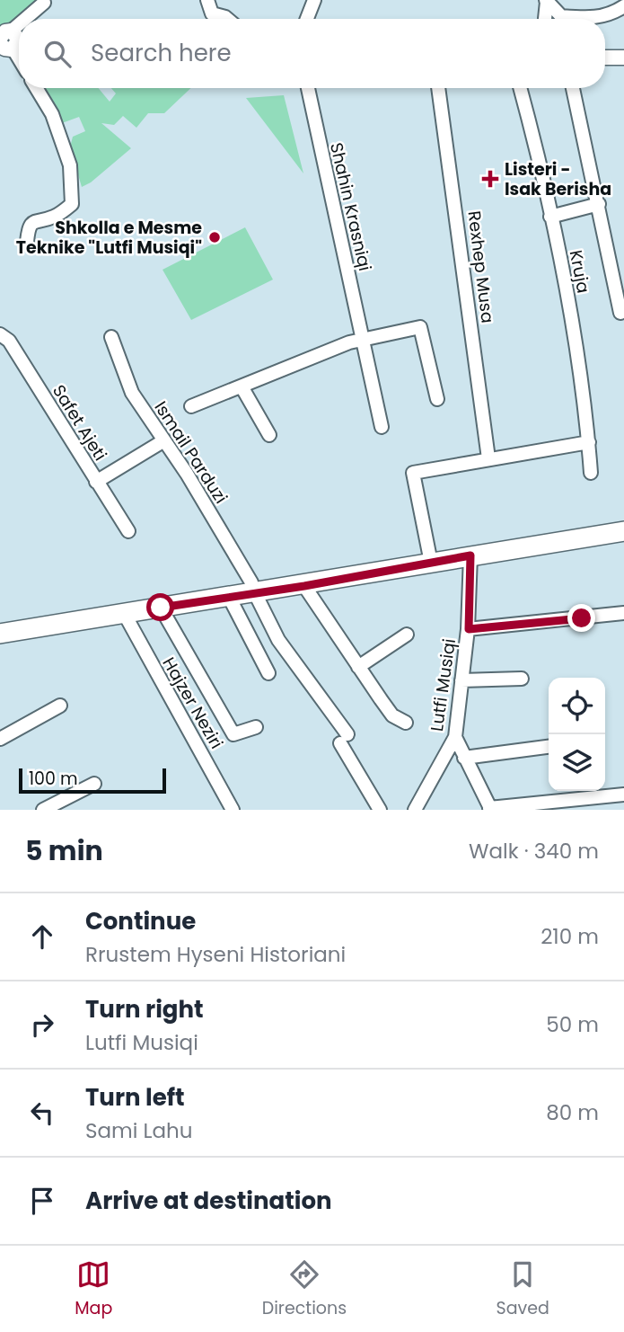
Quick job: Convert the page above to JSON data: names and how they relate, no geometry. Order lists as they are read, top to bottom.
{
  "streets": {
    "street": [
      "Shahin Krasniqi",
      "Rexhep Musa",
      "Kruja",
      "Safet Ajeti",
      "Ismail Parduzi",
      "Lutfi Musiqi",
      "Hajzer Neziri"
    ]
  },
  "places": {
    "health": ["Listeri - Isak Berisha"],
    "other": ["Shkolla e Mesme Teknike \"Lutfi Musiqi\""]
  },
  "scale_bar": "100 m",
  "page": {
    "search": "Search here",
    "scale": "100 m",
    "heading": ["5 min", "Walk · 340 m"],
    "list": [
      ["Continue", "Rrustem Hyseni Historiani", "210 m"],
      ["Turn right", "Lutfi Musiqi", "50 m"],
      ["Turn left", "Sami Lahu", "80 m"],
      "Arrive at destination"
    ],
    "nav": ["Map", "Directions", "Saved"]
  }
}
